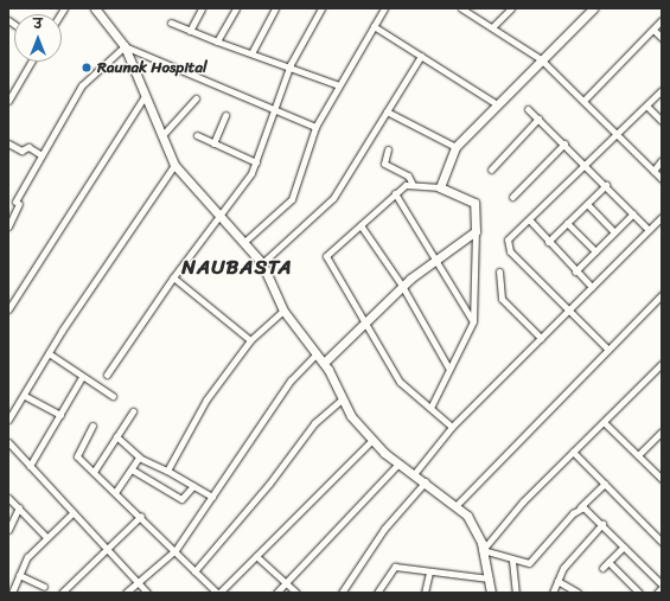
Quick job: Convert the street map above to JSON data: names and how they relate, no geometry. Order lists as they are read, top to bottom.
{
  "districts": ["NAUBASTA"],
  "places": ["Raunak Hospital"],
  "north": "top"
}
